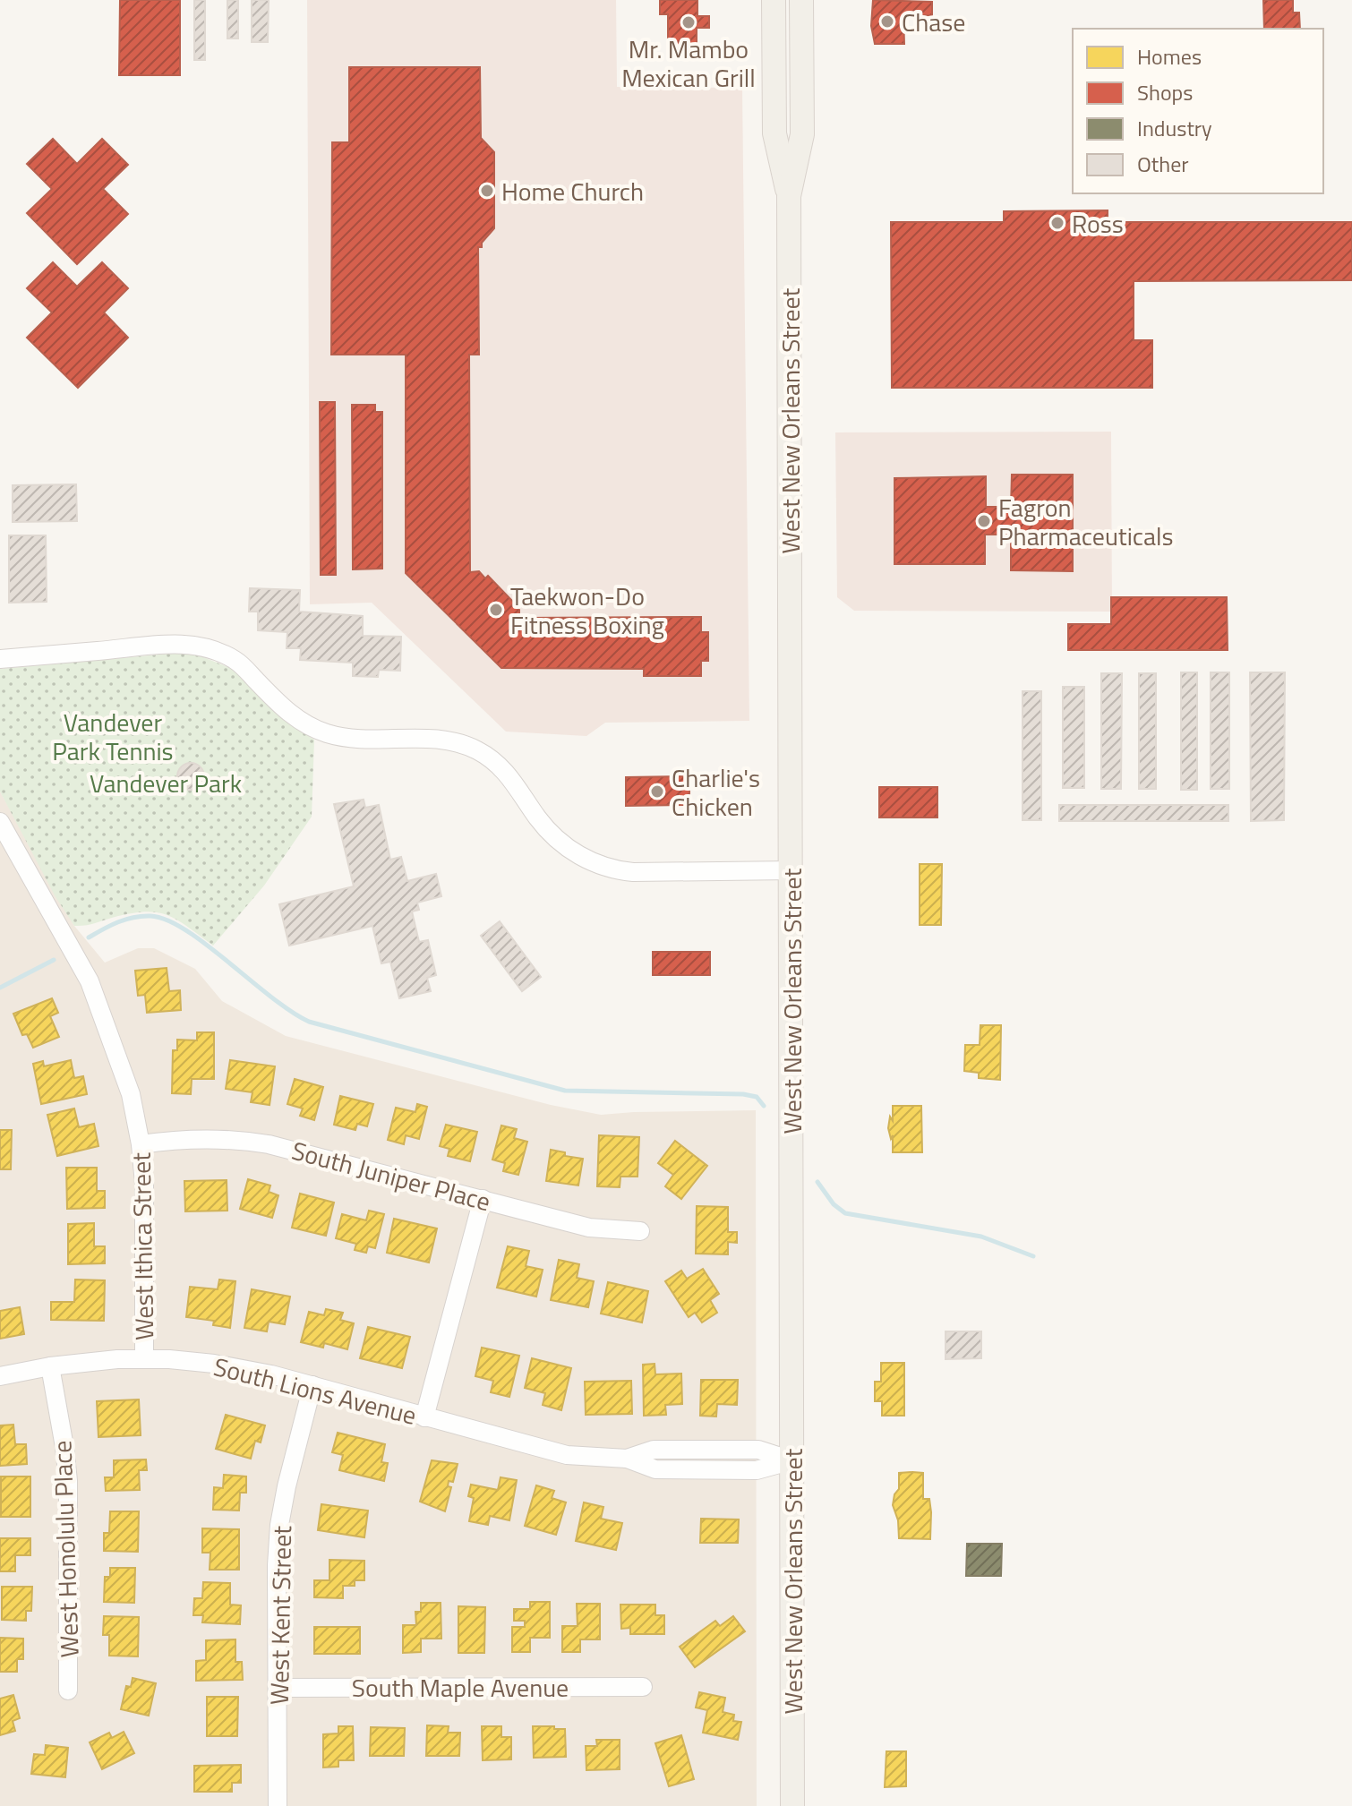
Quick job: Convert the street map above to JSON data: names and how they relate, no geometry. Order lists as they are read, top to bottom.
{
  "streets": {
    "main road": ["West New Orleans Street"],
    "street": [
      "South Juniper Place",
      "West Ithica Street",
      "South Lions Avenue",
      "West Honolulu Place",
      "West Kent Street",
      "South Maple Avenue"
    ]
  },
  "crossings": [
    ["West New Orleans Street", "South Lions Avenue"],
    ["South Juniper Place", "West Ithica Street"],
    ["West Ithica Street", "South Lions Avenue"],
    ["South Lions Avenue", "West Honolulu Place"],
    ["South Lions Avenue", "West Kent Street"],
    ["West Kent Street", "South Maple Avenue"]
  ],
  "parks": ["Vandever Park Tennis", "Vandever Park"],
  "places": [
    "Chase",
    "Mr. Mambo Mexican Grill",
    "Home Church",
    "Ross",
    "Fagron Pharmaceuticals",
    "Taekwon-Do Fitness Boxing",
    "Charlie's Chicken"
  ],
  "legend": [
    "Homes",
    "Shops",
    "Industry",
    "Other"
  ]
}
